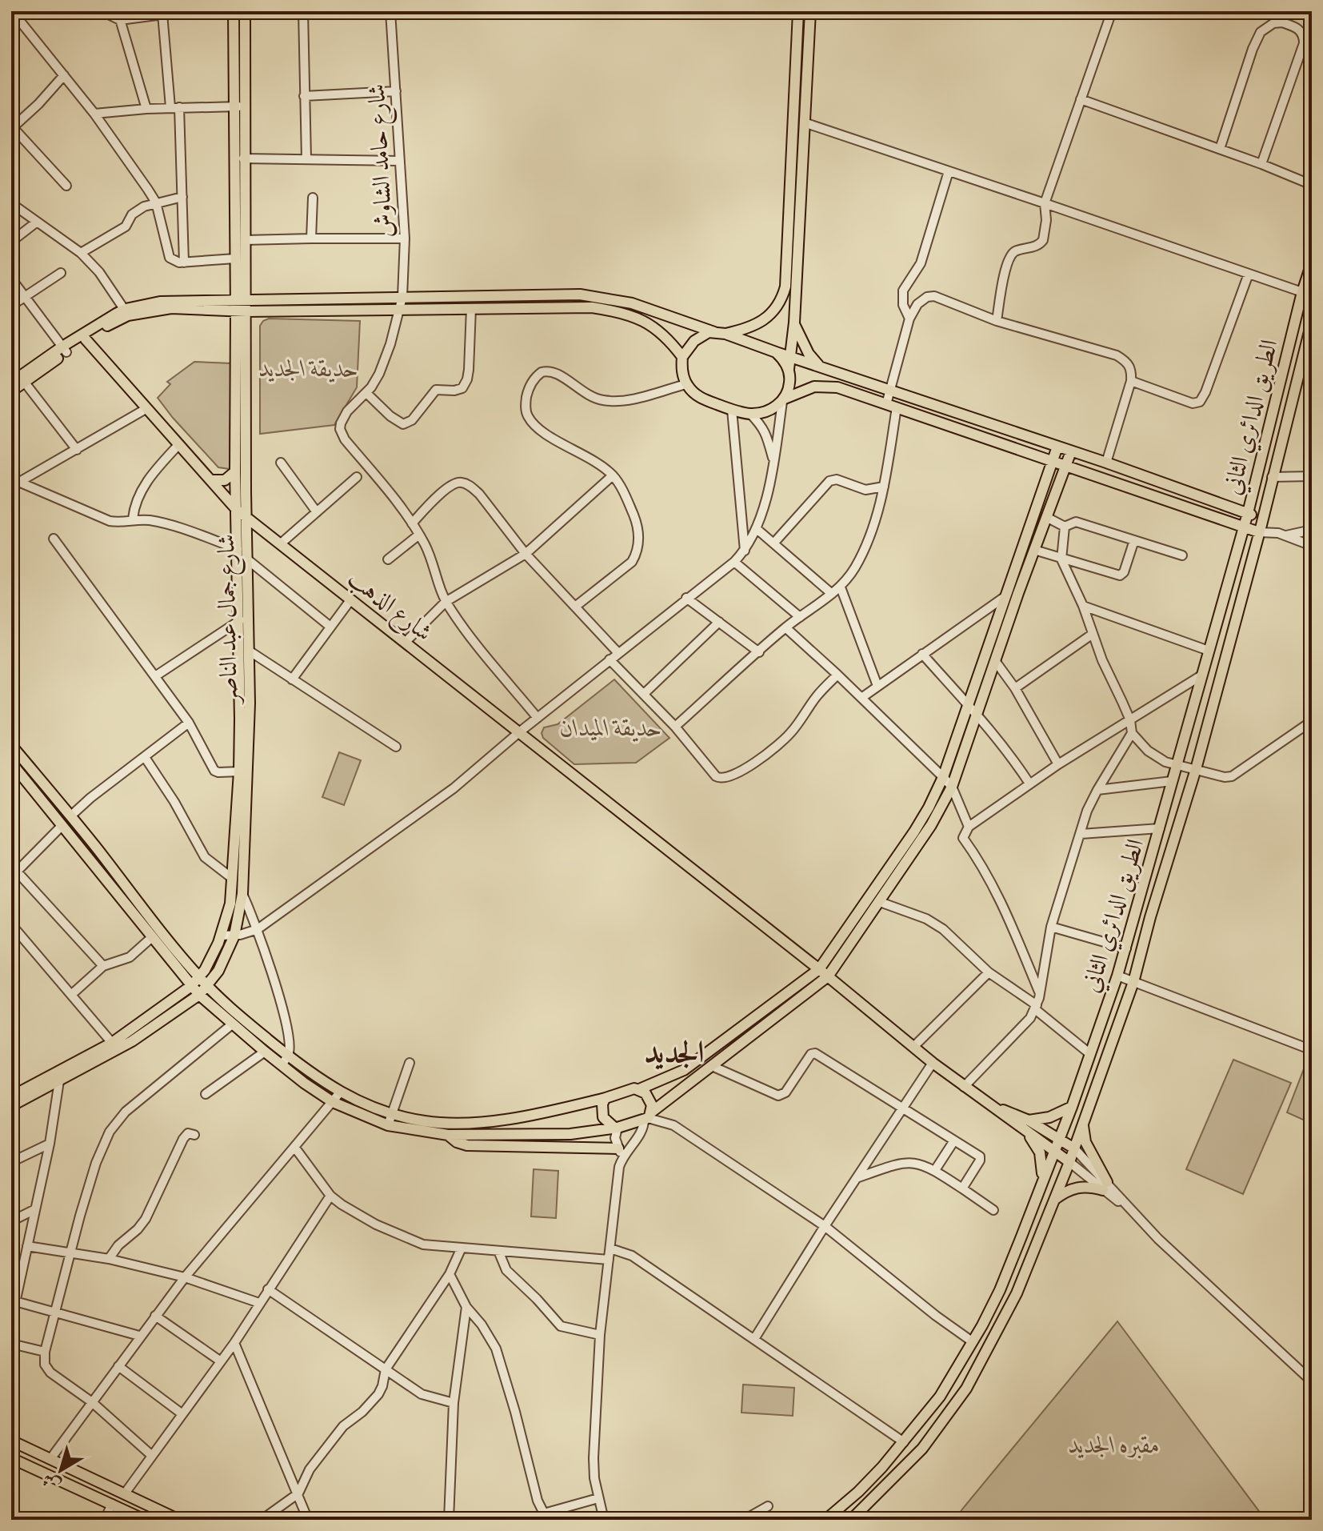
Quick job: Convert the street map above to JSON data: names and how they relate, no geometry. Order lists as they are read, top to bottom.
{
  "streets": {
    "main road": ["الطريق الدائري الثاني", "شارع الذهب", "شارع جمال عبد الناصر"],
    "street": ["شارع حامد الشاوش"]
  },
  "crossings": [
    ["شارع الذهب", "شارع جمال عبد الناصر"]
  ],
  "districts": ["الجديد"],
  "parks": ["حديقة الجديد", "حديقة الميدان", "مقبره الجديد"],
  "north": "bottom left"
}
